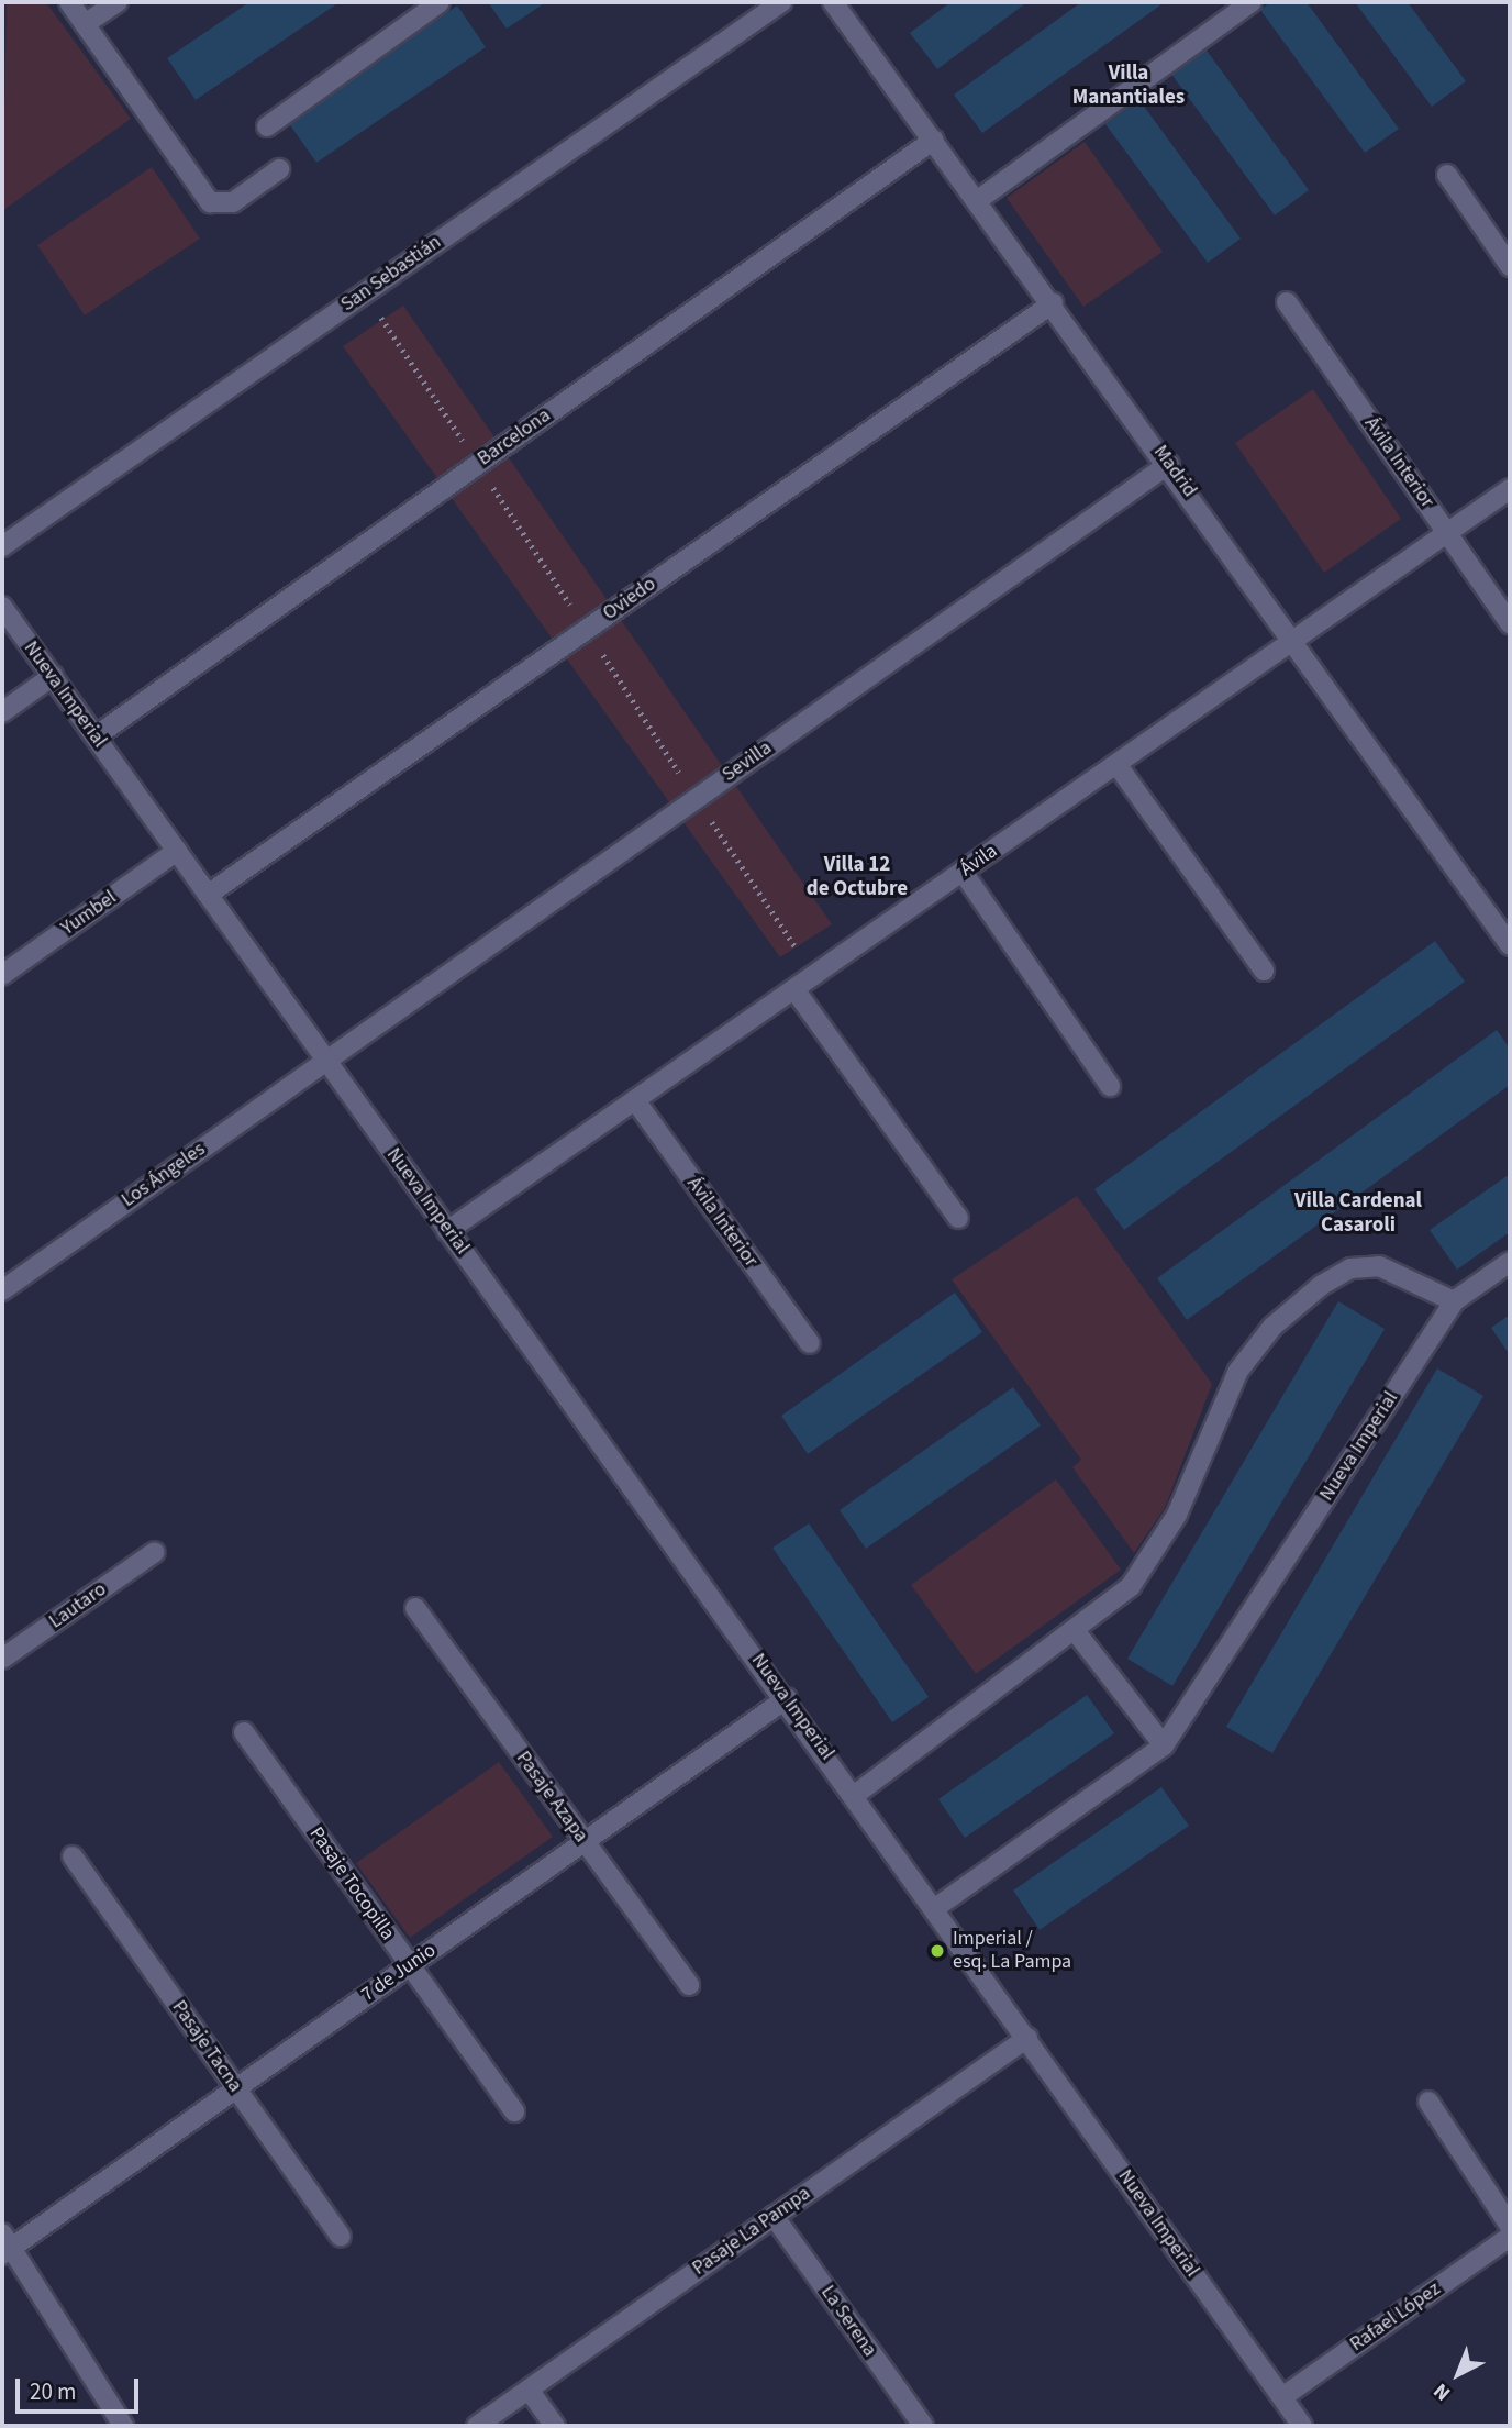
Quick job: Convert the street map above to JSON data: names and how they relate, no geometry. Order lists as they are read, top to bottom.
{
  "streets": {
    "street": [
      "San Sebastián",
      "Barcelona",
      "Ávila Interior",
      "Madrid",
      "Oviedo",
      "Nueva Imperial",
      "Sevilla",
      "Ávila",
      "Yumbel",
      "Los Ángeles",
      "Lautaro",
      "Pasaje Azapa",
      "Pasaje Tocopilla",
      "7 de Junio",
      "Pasaje Tacna",
      "Pasaje La Pampa",
      "Rafael López",
      "La Serena"
    ]
  },
  "crossings": [
    ["Barcelona", "Madrid"],
    ["Barcelona", "Nueva Imperial"],
    ["Ávila Interior", "Ávila"],
    ["Madrid", "Oviedo"],
    ["Madrid", "Sevilla"],
    ["Madrid", "Ávila"],
    ["Oviedo", "Nueva Imperial"],
    ["Nueva Imperial", "Sevilla"],
    ["Nueva Imperial", "Ávila"],
    ["Nueva Imperial", "Yumbel"],
    ["Nueva Imperial", "Los Ángeles"],
    ["Nueva Imperial", "7 de Junio"],
    ["Nueva Imperial", "Pasaje La Pampa"],
    ["Nueva Imperial", "Rafael López"],
    ["Sevilla", "Los Ángeles"],
    ["Pasaje Azapa", "7 de Junio"],
    ["Pasaje Tocopilla", "7 de Junio"],
    ["7 de Junio", "Pasaje Tacna"],
    ["Pasaje La Pampa", "La Serena"]
  ],
  "districts": ["Villa Manantiales", "Villa 12 de Octubre", "Villa Cardenal Casaroli"],
  "places": ["Imperial / esq. La Pampa"],
  "scale_bar": "20 m",
  "north": "bottom left"
}
